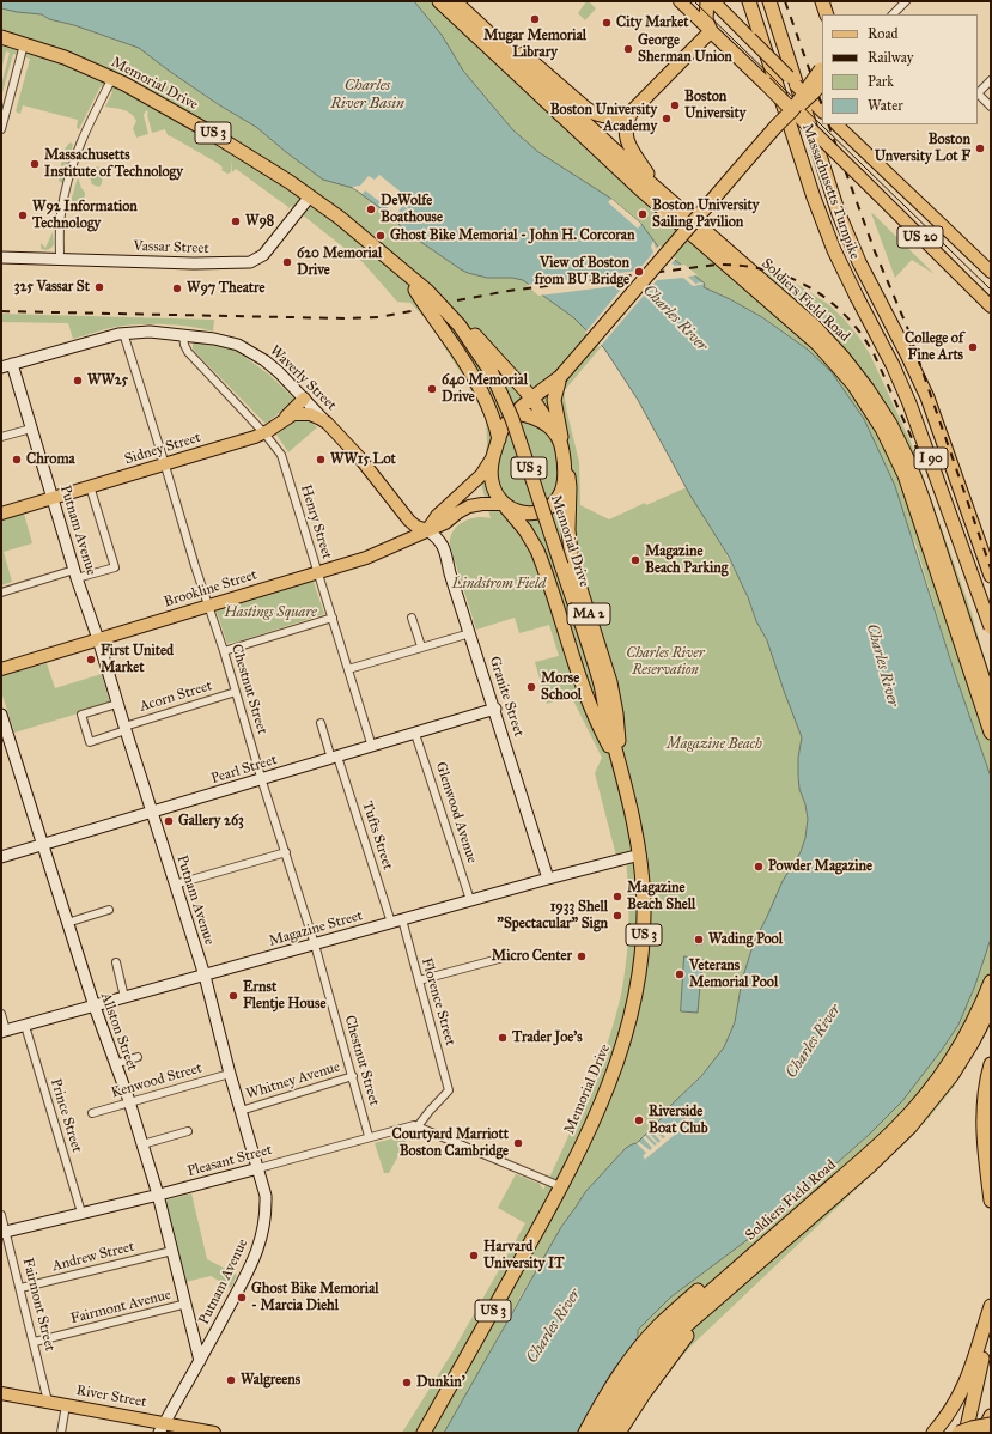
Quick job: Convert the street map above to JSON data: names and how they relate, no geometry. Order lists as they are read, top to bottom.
{
  "streets": {
    "highway": [
      "Memorial Drive",
      "US 3",
      "Massachusetts Turnpike",
      "US 20",
      "Soldiers Field Road",
      "I 90",
      "MA 2"
    ],
    "main road": [
      "Waverly Street",
      "Sidney Street",
      "Brookline Street",
      "River Street"
    ],
    "street": [
      "Vassar Street",
      "Henry Street",
      "Putnam Avenue",
      "Chestnut Street",
      "Acorn Street",
      "Granite Street",
      "Pearl Street",
      "Glenwood Avenue",
      "Tufts Street",
      "Magazine Street",
      "Florence Street",
      "Allston Street",
      "Kenwood Street",
      "Whitney Avenue",
      "Prince Street",
      "Pleasant Street",
      "Andrew Street",
      "Fairmont Street",
      "Fairmont Avenue"
    ]
  },
  "crossings": [
    ["Memorial Drive", "Vassar Street"],
    ["Memorial Drive", "MA 2"],
    ["Memorial Drive", "Magazine Street"],
    ["US 20", "MA 2"],
    ["Waverly Street", "Sidney Street"],
    ["Waverly Street", "Henry Street"],
    ["Waverly Street", "Putnam Avenue"],
    ["Waverly Street", "Brookline Street"],
    ["Waverly Street", "Chestnut Street"],
    ["Waverly Street", "Granite Street"],
    ["Sidney Street", "Henry Street"],
    ["Sidney Street", "Putnam Avenue"],
    ["Sidney Street", "Chestnut Street"],
    ["Henry Street", "Brookline Street"],
    ["Henry Street", "Pearl Street"],
    ["Putnam Avenue", "Brookline Street"],
    ["Putnam Avenue", "Acorn Street"],
    ["Putnam Avenue", "Pearl Street"],
    ["Putnam Avenue", "Magazine Street"],
    ["Putnam Avenue", "Allston Street"],
    ["Putnam Avenue", "Kenwood Street"],
    ["Putnam Avenue", "Whitney Avenue"],
    ["Putnam Avenue", "Pleasant Street"],
    ["Putnam Avenue", "River Street"],
    ["Brookline Street", "MA 2"],
    ["Brookline Street", "Chestnut Street"],
    ["Brookline Street", "Granite Street"],
    ["Chestnut Street", "Acorn Street"],
    ["Chestnut Street", "Pearl Street"],
    ["Chestnut Street", "Magazine Street"],
    ["Chestnut Street", "Whitney Avenue"],
    ["Chestnut Street", "Pleasant Street"],
    ["Granite Street", "Pearl Street"],
    ["Granite Street", "Magazine Street"],
    ["Pearl Street", "Glenwood Avenue"],
    ["Pearl Street", "Tufts Street"],
    ["Pearl Street", "Allston Street"],
    ["Glenwood Avenue", "Magazine Street"],
    ["Tufts Street", "Magazine Street"],
    ["Tufts Street", "Florence Street"],
    ["Magazine Street", "Florence Street"],
    ["Magazine Street", "Allston Street"],
    ["Magazine Street", "Prince Street"],
    ["Florence Street", "Pleasant Street"],
    ["Allston Street", "Kenwood Street"],
    ["Allston Street", "Pleasant Street"],
    ["Allston Street", "Andrew Street"],
    ["Allston Street", "Fairmont Avenue"],
    ["Prince Street", "Pleasant Street"],
    ["Pleasant Street", "Fairmont Street"],
    ["Andrew Street", "Fairmont Street"],
    ["Fairmont Street", "Fairmont Avenue"],
    ["Fairmont Street", "River Street"]
  ],
  "water": ["Charles River Basin", "Charles River"],
  "parks": [
    "Lindstrom Field",
    "Hastings Square",
    "Charles River Reservation",
    "Magazine Beach"
  ],
  "places": [
    "Mugar Memorial Library",
    "City Market",
    "George Sherman Union",
    "Boston University",
    "Boston University Academy",
    "Boston Unversity Lot F",
    "Massachusetts Institute of Technology",
    "DeWolfe Boathouse",
    "Boston University Sailing Pavilion",
    "W92 Information Technology",
    "W98",
    "Ghost Bike Memorial - John H. Corcoran",
    "620 Memorial Drive",
    "View of Boston from BU Bridge",
    "325 Vassar St",
    "W97 Theatre",
    "College of Fine Arts",
    "WW25",
    "640 Memorial Drive",
    "Chroma",
    "WW15 Lot",
    "Magazine Beach Parking",
    "First United Market",
    "Morse School",
    "Gallery 263",
    "Powder Magazine",
    "Magazine Beach Shell",
    "1933 Shell \"Spectacular\" Sign",
    "Wading Pool",
    "Micro Center",
    "Veterans Memorial Pool",
    "Ernst Flentje House",
    "Trader Joe's",
    "Riverside Boat Club",
    "Courtyard Marriott Boston Cambridge",
    "Harvard University IT",
    "Ghost Bike Memorial - Marcia Diehl",
    "Walgreens",
    "Dunkin'"
  ],
  "legend": [
    "Road",
    "Railway",
    "Park",
    "Water"
  ]
}
